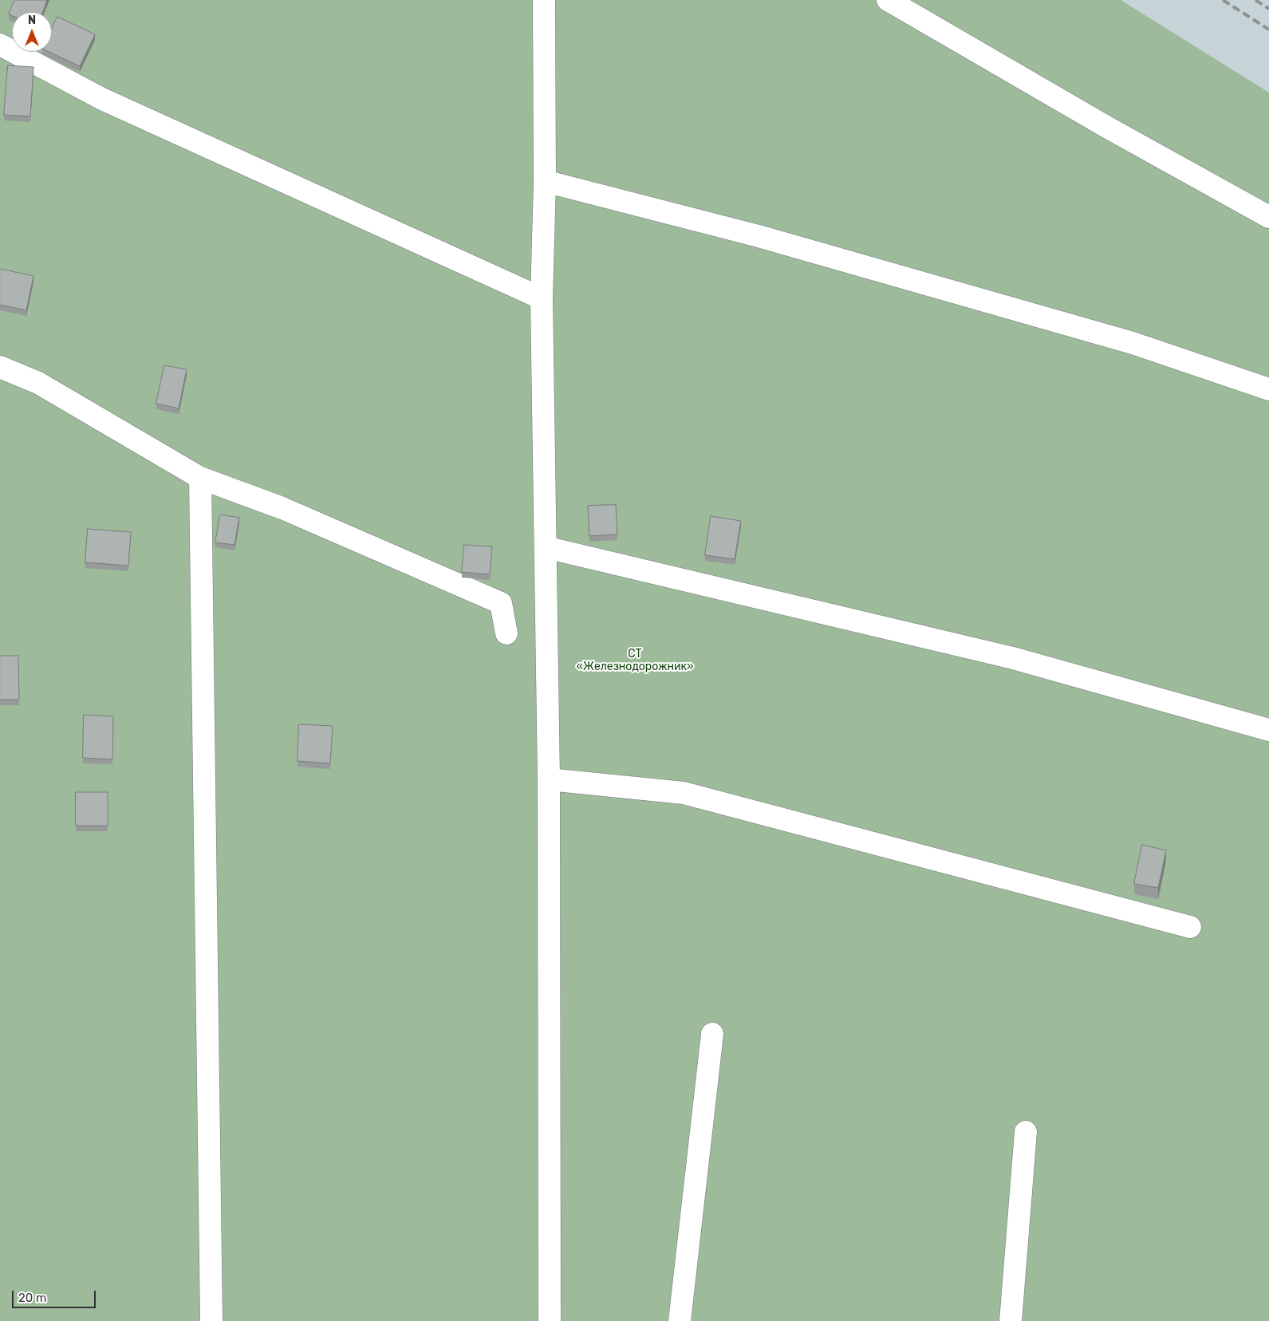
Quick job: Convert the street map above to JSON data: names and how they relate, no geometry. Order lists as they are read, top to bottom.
{
  "parks": ["СТ «Железнодорожник»"],
  "scale_bar": "20 m",
  "north": "top"
}
